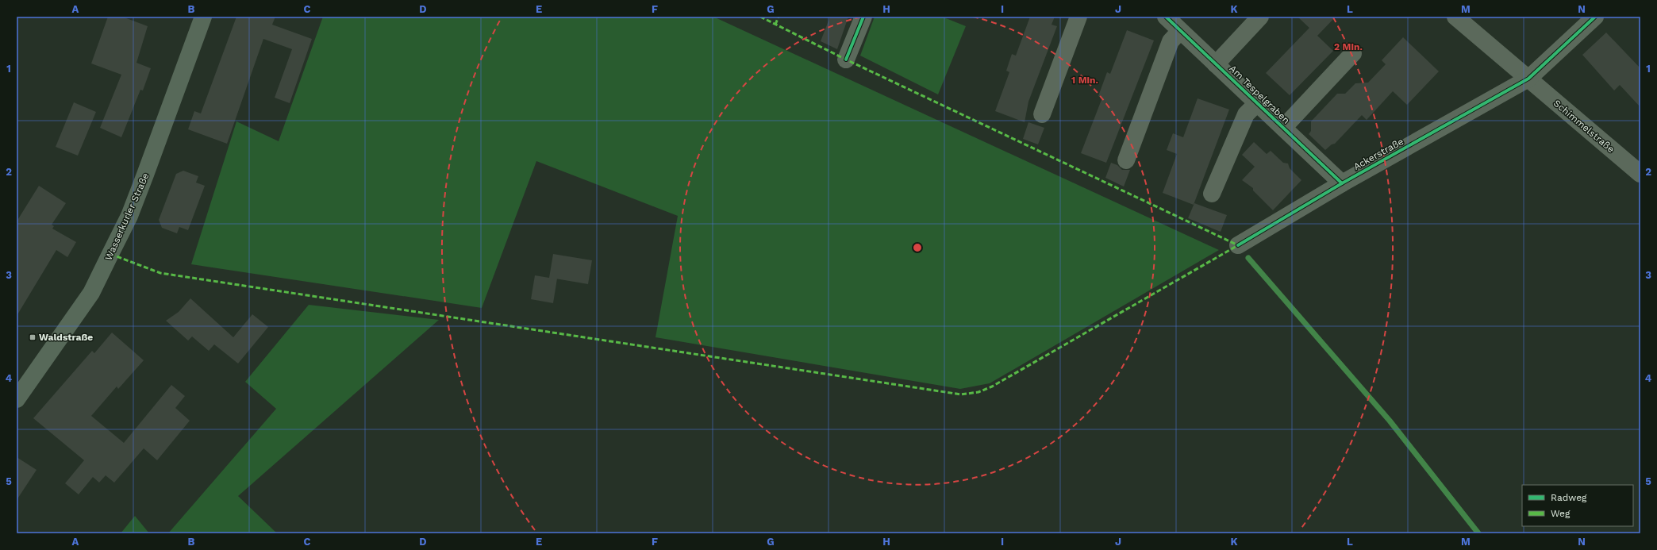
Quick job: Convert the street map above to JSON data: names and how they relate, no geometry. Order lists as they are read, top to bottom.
{
  "streets": {
    "main road": ["Wasserkurler Straße"],
    "street": ["Am Tespelgraben", "Schimmelstraße", "Ackerstraße"]
  },
  "crossings": [
    ["Am Tespelgraben", "Ackerstraße"],
    ["Schimmelstraße", "Ackerstraße"]
  ],
  "places": {
    "transit": ["Waldstraße"]
  },
  "legend": ["Radweg", "Weg"],
  "grid": {
    "columns": [
      "A",
      "B",
      "C",
      "D",
      "E",
      "F",
      "G",
      "H",
      "I",
      "J",
      "K",
      "L",
      "M",
      "N"
    ],
    "rows": [
      "1",
      "2",
      "3",
      "4",
      "5"
    ]
  },
  "rings": ["2 Min.", "1 Min."]
}
